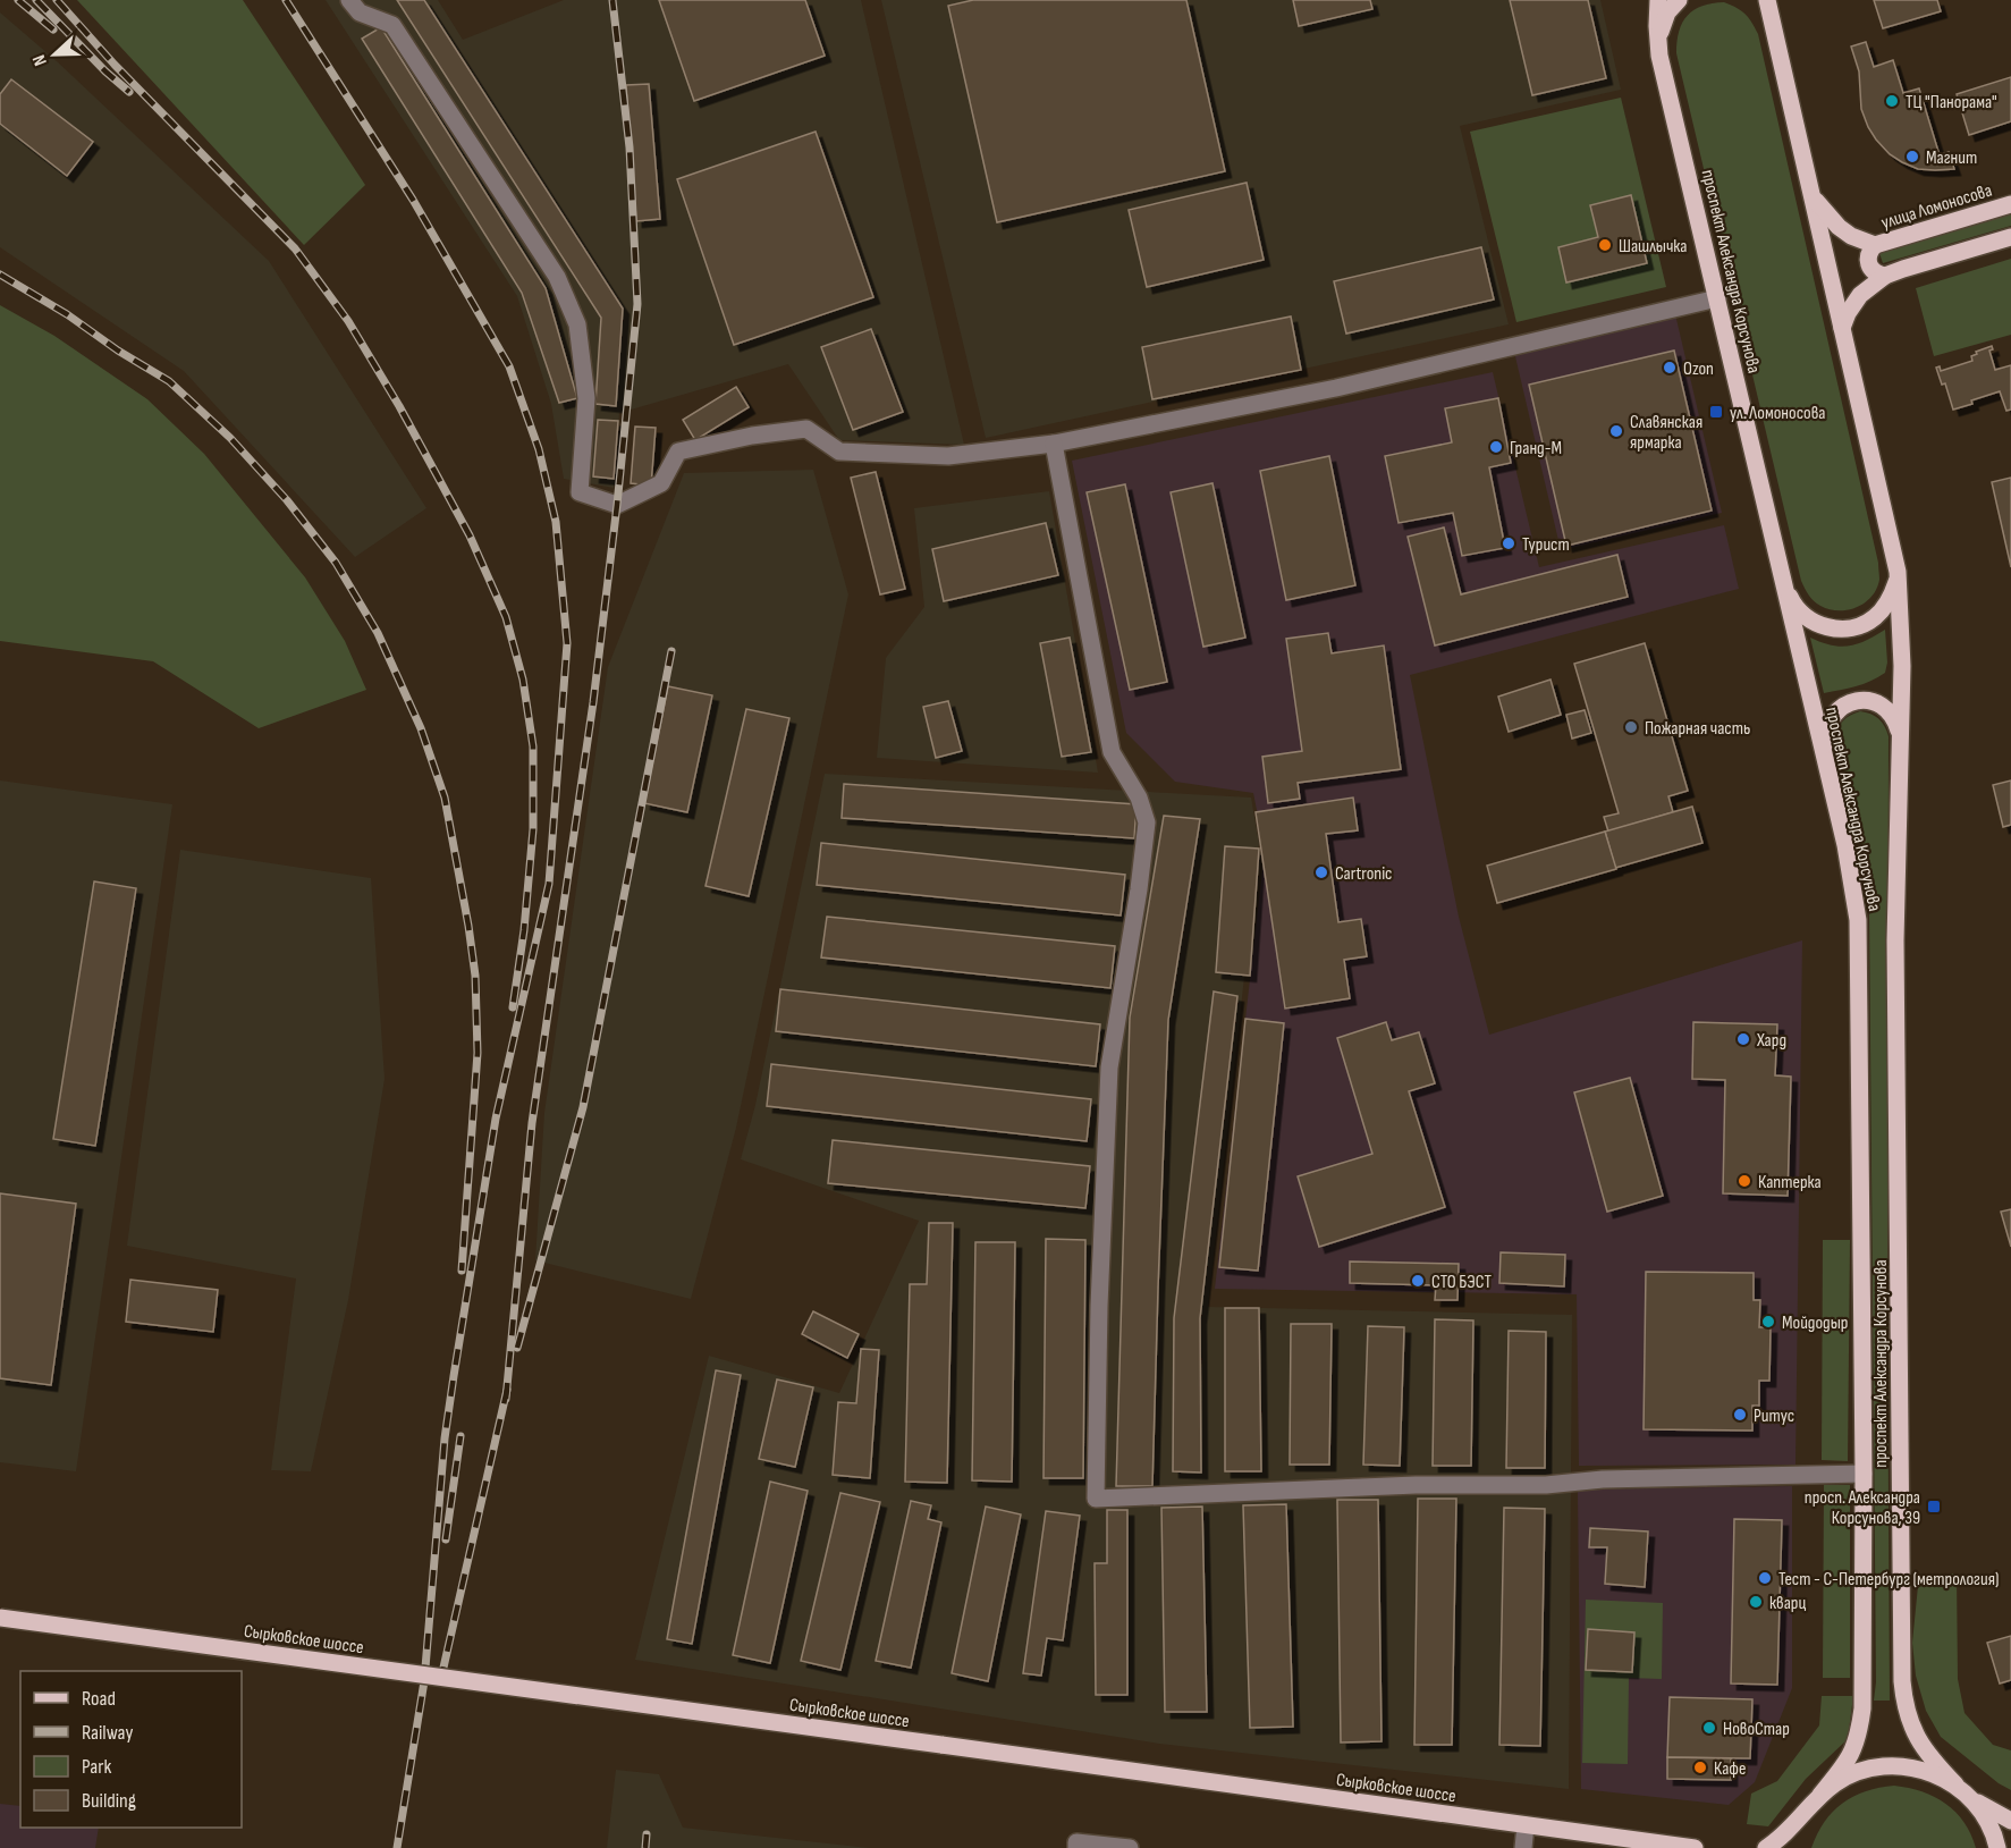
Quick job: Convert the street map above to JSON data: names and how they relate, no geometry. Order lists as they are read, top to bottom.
{
  "streets": {
    "main road": ["улица Ломоносова", "проспект Александра Корсунова", "Сырковское шоссе"]
  },
  "crossings": [
    ["улица Ломоносова", "проспект Александра Корсунова"]
  ],
  "places": {
    "other": [
      "ТЦ \"Панорама\"",
      "Магнит",
      "Шашлычка",
      "Ozon",
      "Славянская ярмарка",
      "Гранд-М",
      "Турист",
      "Пожарная часть",
      "Cartronic",
      "Хард",
      "Каптерка",
      "СТО БЭСТ",
      "Мойдодыр",
      "Ритус",
      "Тест - С-Петербург (метрология)",
      "кварц",
      "НовоСтар",
      "Кафе"
    ],
    "transit": ["ул. Ломоносова", "просп. Александра Корсунова, 39"]
  },
  "legend": [
    "Road",
    "Railway",
    "Park",
    "Building"
  ],
  "north": "left"
}
